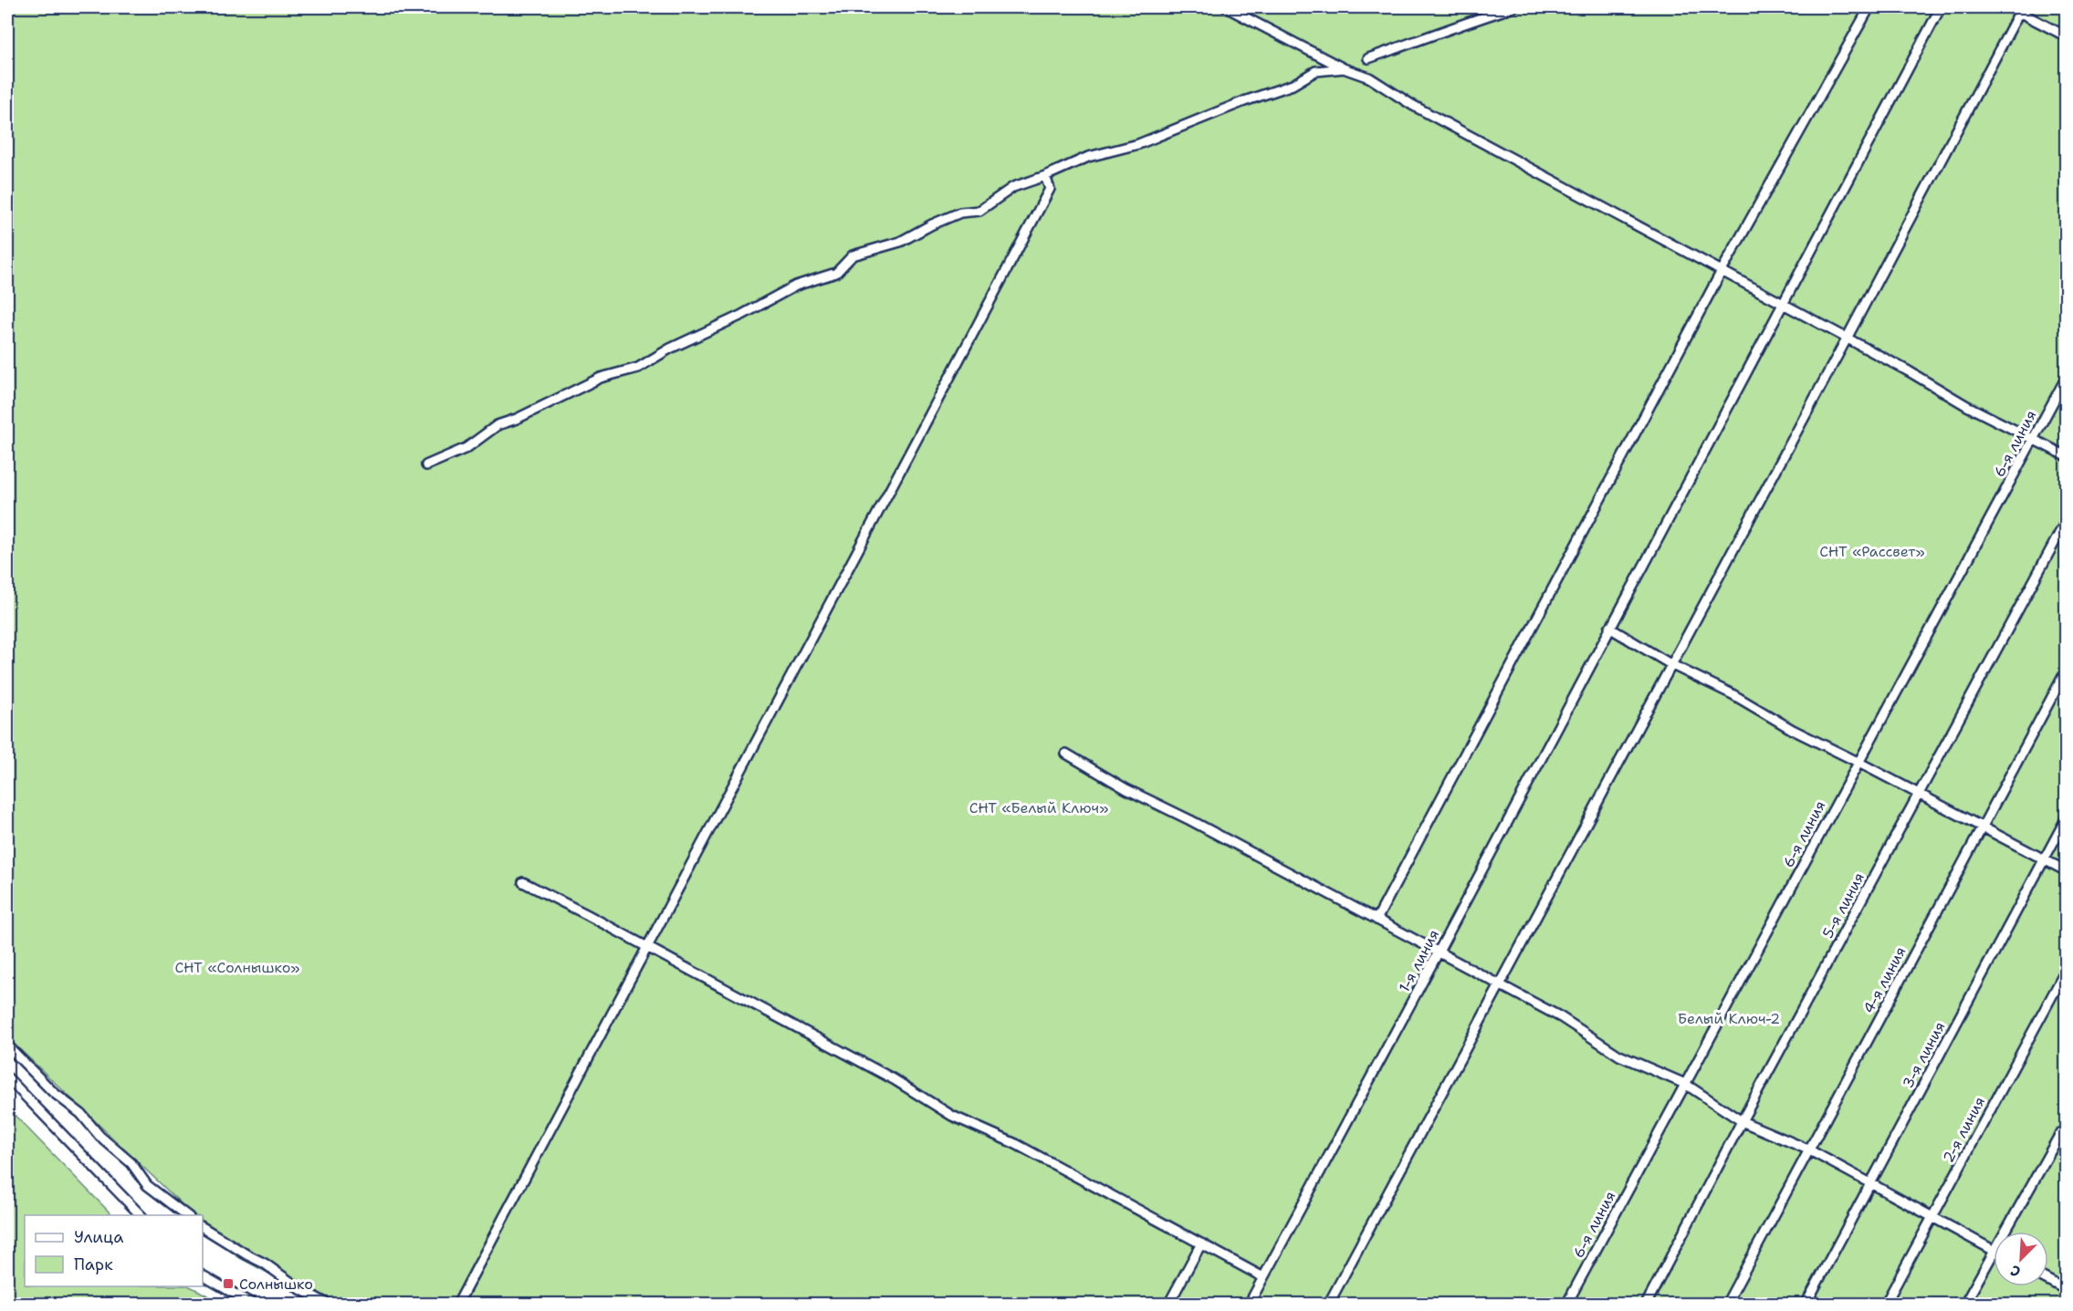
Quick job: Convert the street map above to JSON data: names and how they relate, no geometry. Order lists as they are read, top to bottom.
{
  "streets": {
    "street": [
      "6-я линия",
      "5-я линия",
      "1-я линия",
      "4-я линия",
      "3-я линия",
      "2-я линия"
    ]
  },
  "parks": [
    "СНТ «Рассвет»",
    "СНТ «Белый Ключ»",
    "СНТ «Солнышко»",
    "Белый Ключ-2"
  ],
  "places": {
    "transit": ["Солнышко"]
  },
  "legend": ["Улица", "Парк"],
  "north": "bottom left"
}
